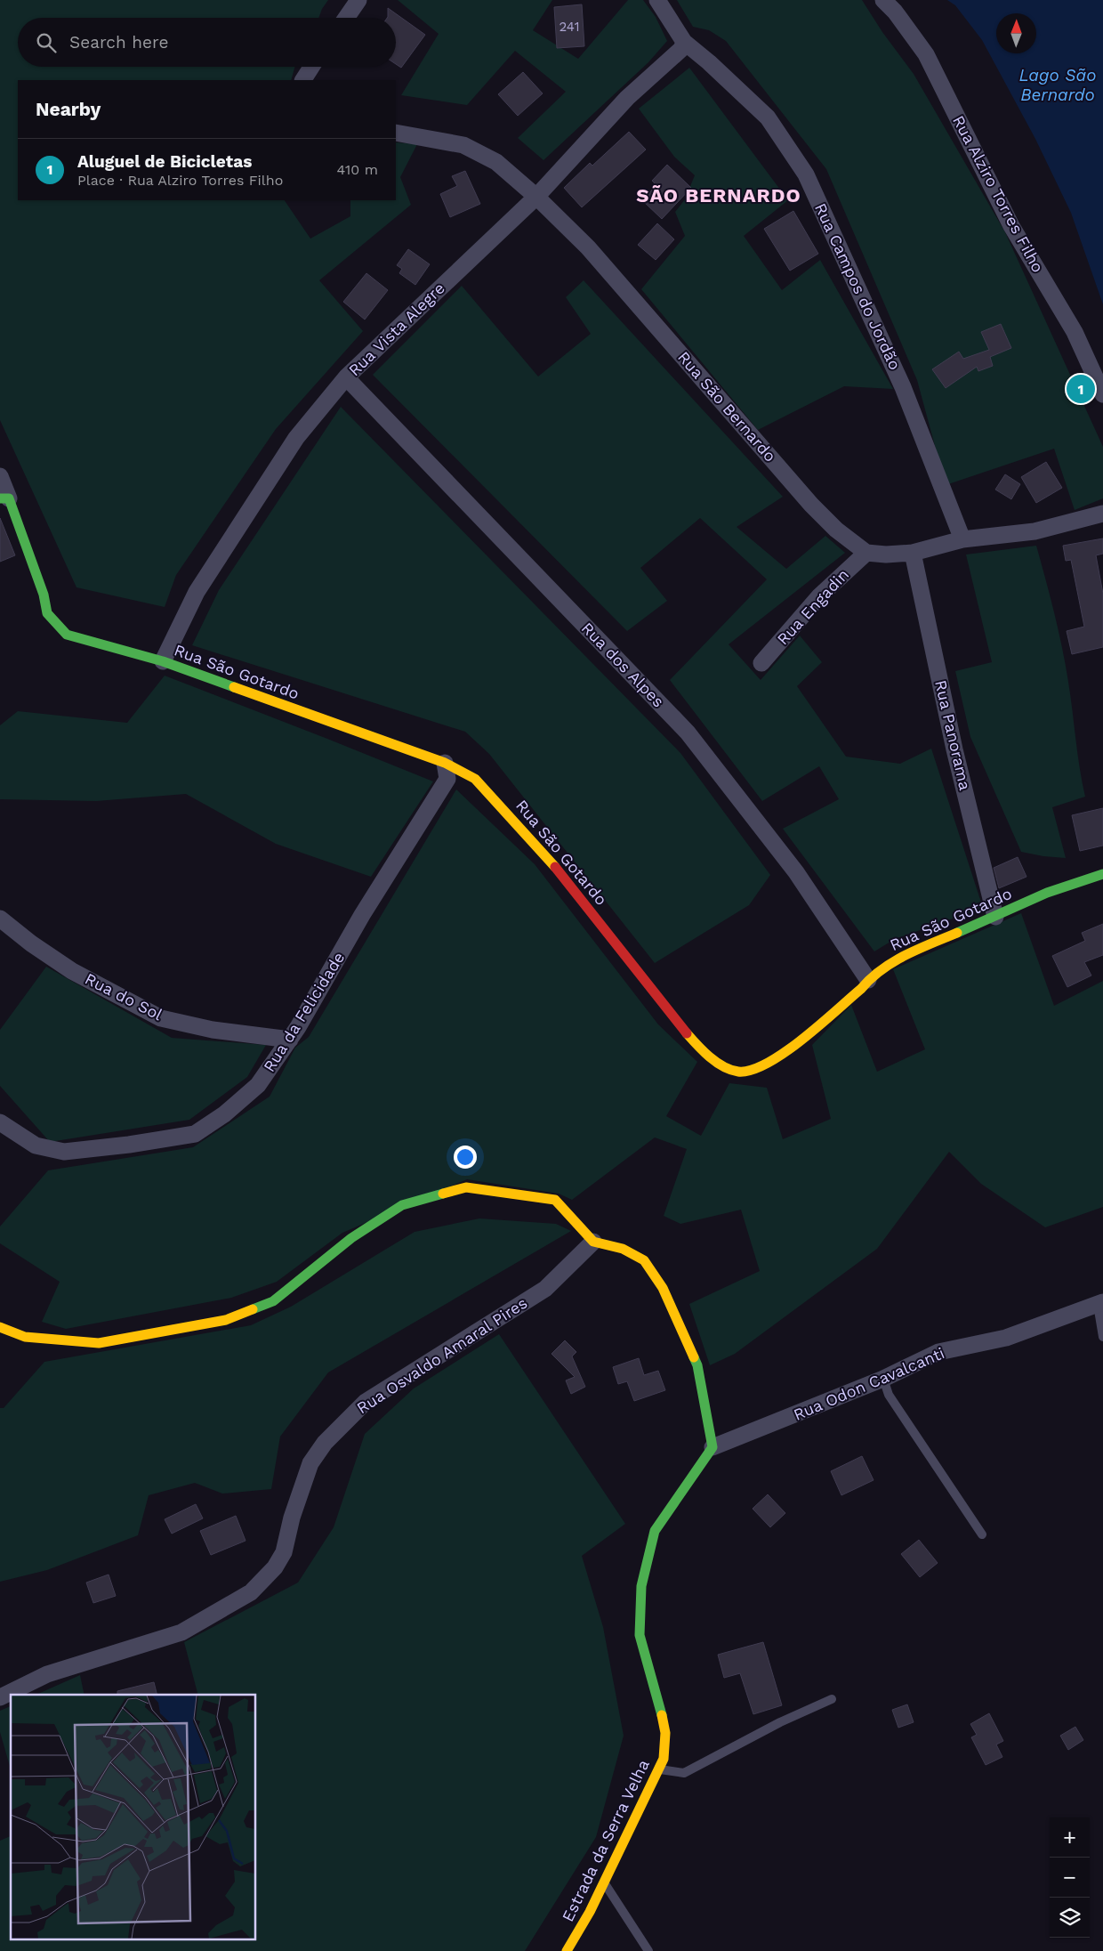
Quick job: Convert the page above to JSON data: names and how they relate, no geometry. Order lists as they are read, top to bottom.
{
  "streets": {
    "street": [
      "Rua Alziro Torres Filho",
      "Rua Campos do Jordão",
      "Rua Vista Alegre",
      "Rua São Bernardo",
      "Rua Engadin",
      "Rua dos Alpes",
      "Rua São Gotardo",
      "Rua Panorama",
      "Rua do Sol",
      "Rua da Felicidade",
      "Rua Osvaldo Amaral Pires",
      "Rua Odon Cavalcanti",
      "Estrada da Serra Velha"
    ]
  },
  "crossings": [
    ["Rua Campos do Jordão", "Rua Vista Alegre"],
    ["Rua Campos do Jordão", "Rua São Bernardo"],
    ["Rua Vista Alegre", "Rua São Bernardo"],
    ["Rua Vista Alegre", "Rua dos Alpes"],
    ["Rua Vista Alegre", "Rua São Gotardo"],
    ["Rua São Bernardo", "Rua Engadin"],
    ["Rua São Bernardo", "Rua Panorama"],
    ["Rua dos Alpes", "Rua São Gotardo"],
    ["Rua São Gotardo", "Rua Panorama"],
    ["Rua São Gotardo", "Rua da Felicidade"],
    ["Rua do Sol", "Rua da Felicidade"],
    ["Rua Odon Cavalcanti", "Estrada da Serra Velha"]
  ],
  "districts": ["SÃO BERNARDO"],
  "water": ["Lago São Bernardo"],
  "house_numbers": ["241"],
  "north": "top",
  "page": {
    "search": "Search here",
    "heading": "Nearby",
    "list": [
      {
        "mark": "1",
        "name": "Aluguel de Bicicletas",
        "note": "Place · Rua Alziro Torres Filho",
        "value": "410 m"
      }
    ],
    "pins": "1",
    "map_buttons": ["+", "−"]
  }
}
